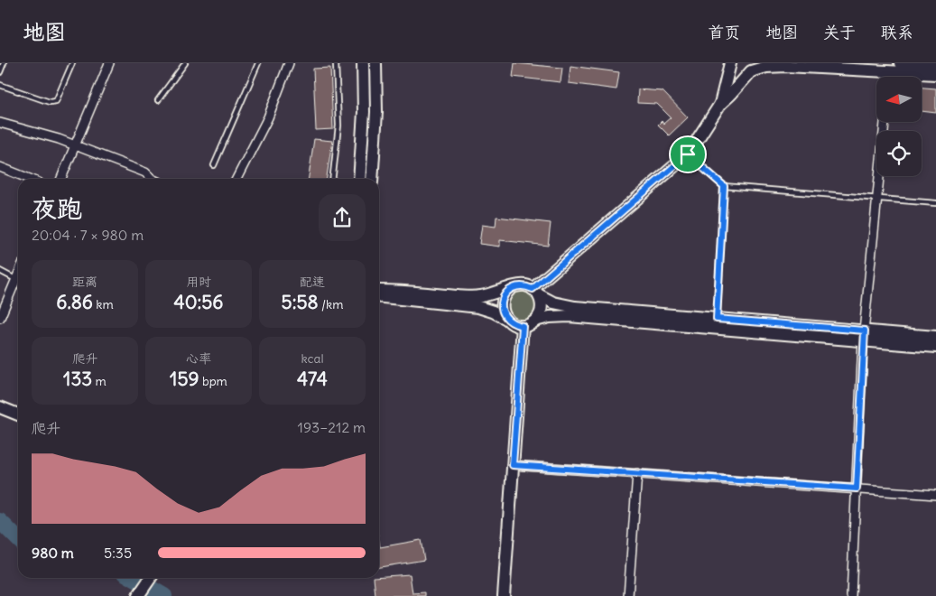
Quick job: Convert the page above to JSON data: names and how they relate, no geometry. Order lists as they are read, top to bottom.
{
  "north": "left",
  "page": {
    "header": "地图",
    "nav": [
      "首页",
      "地图",
      "关于",
      "联系"
    ],
    "heading": ["夜跑", "20:04 · 7 × 980 m"],
    "stats": [
      ["距离", "6.86 km"],
      ["用时", "40:56"],
      ["配速", "5:58 /km"],
      ["爬升", "133 m"],
      ["心率", "159 bpm"],
      ["kcal", "474"]
    ],
    "chart": ["爬升", "193–212 m"],
    "list": [
      {
        "name": "980 m",
        "note": "5:35"
      }
    ]
  }
}
